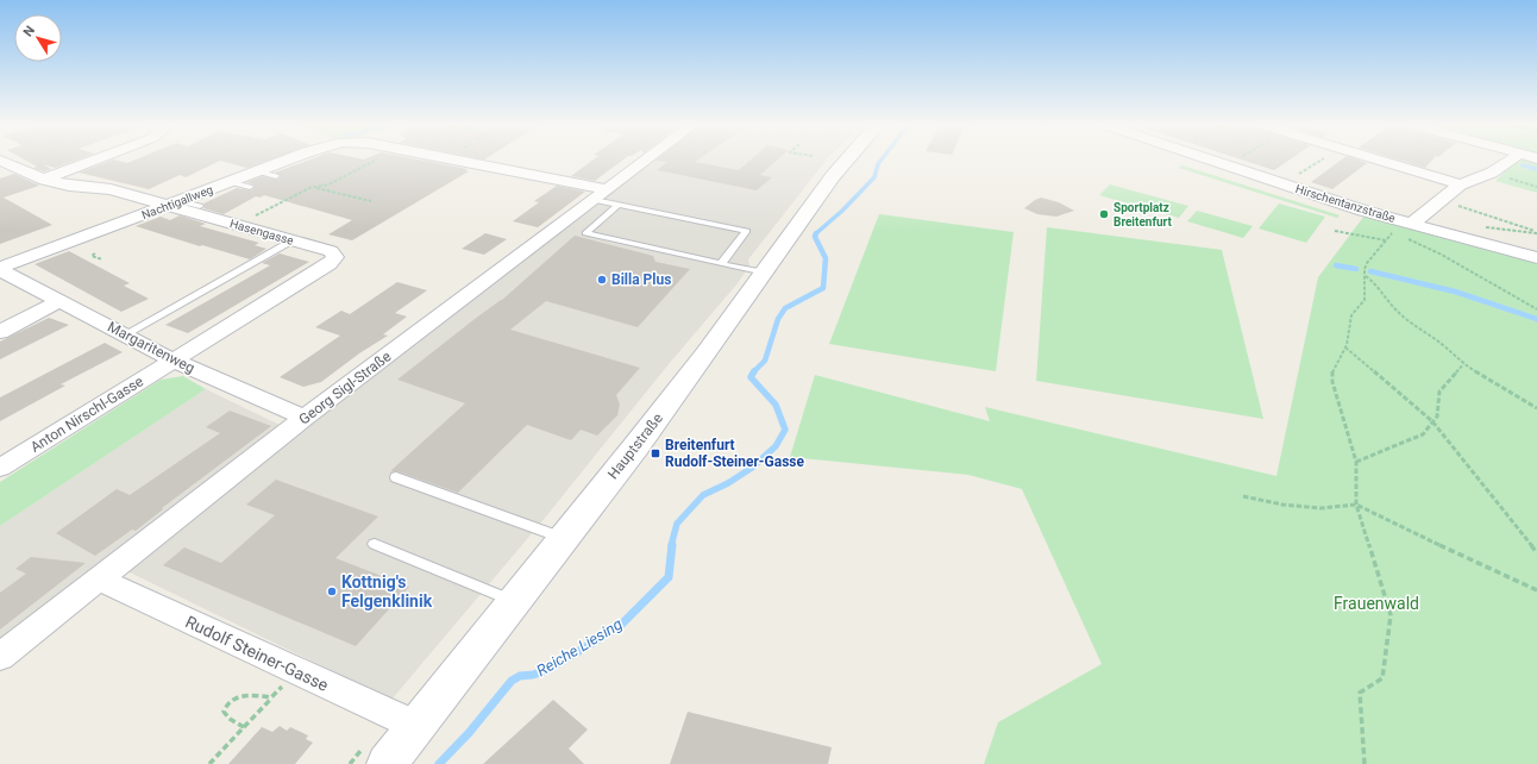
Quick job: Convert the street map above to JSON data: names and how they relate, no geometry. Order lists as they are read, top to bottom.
{
  "streets": {
    "main road": ["Hauptstraße"],
    "street": [
      "Nachtigallweg",
      "Hirschentanzstraße",
      "Hasengasse",
      "Margaritenweg",
      "Georg Sigl-Straße",
      "Anton Nirschl-Gasse",
      "Rudolf Steiner-Gasse"
    ]
  },
  "crossings": [
    ["Nachtigallweg", "Hasengasse"],
    ["Nachtigallweg", "Margaritenweg"],
    ["Nachtigallweg", "Georg Sigl-Straße"],
    ["Hasengasse", "Margaritenweg"],
    ["Hasengasse", "Anton Nirschl-Gasse"],
    ["Margaritenweg", "Georg Sigl-Straße"],
    ["Margaritenweg", "Anton Nirschl-Gasse"],
    ["Georg Sigl-Straße", "Rudolf Steiner-Gasse"],
    ["Hauptstraße", "Rudolf Steiner-Gasse"]
  ],
  "water": ["Reiche Liesing"],
  "parks": ["Frauenwald"],
  "places": {
    "other": ["Sportplatz Breitenfurt", "Billa Plus", "Kottnig's Felgenklinik"],
    "transit": ["Breitenfurt Rudolf-Steiner-Gasse"]
  },
  "north": "top left"
}
